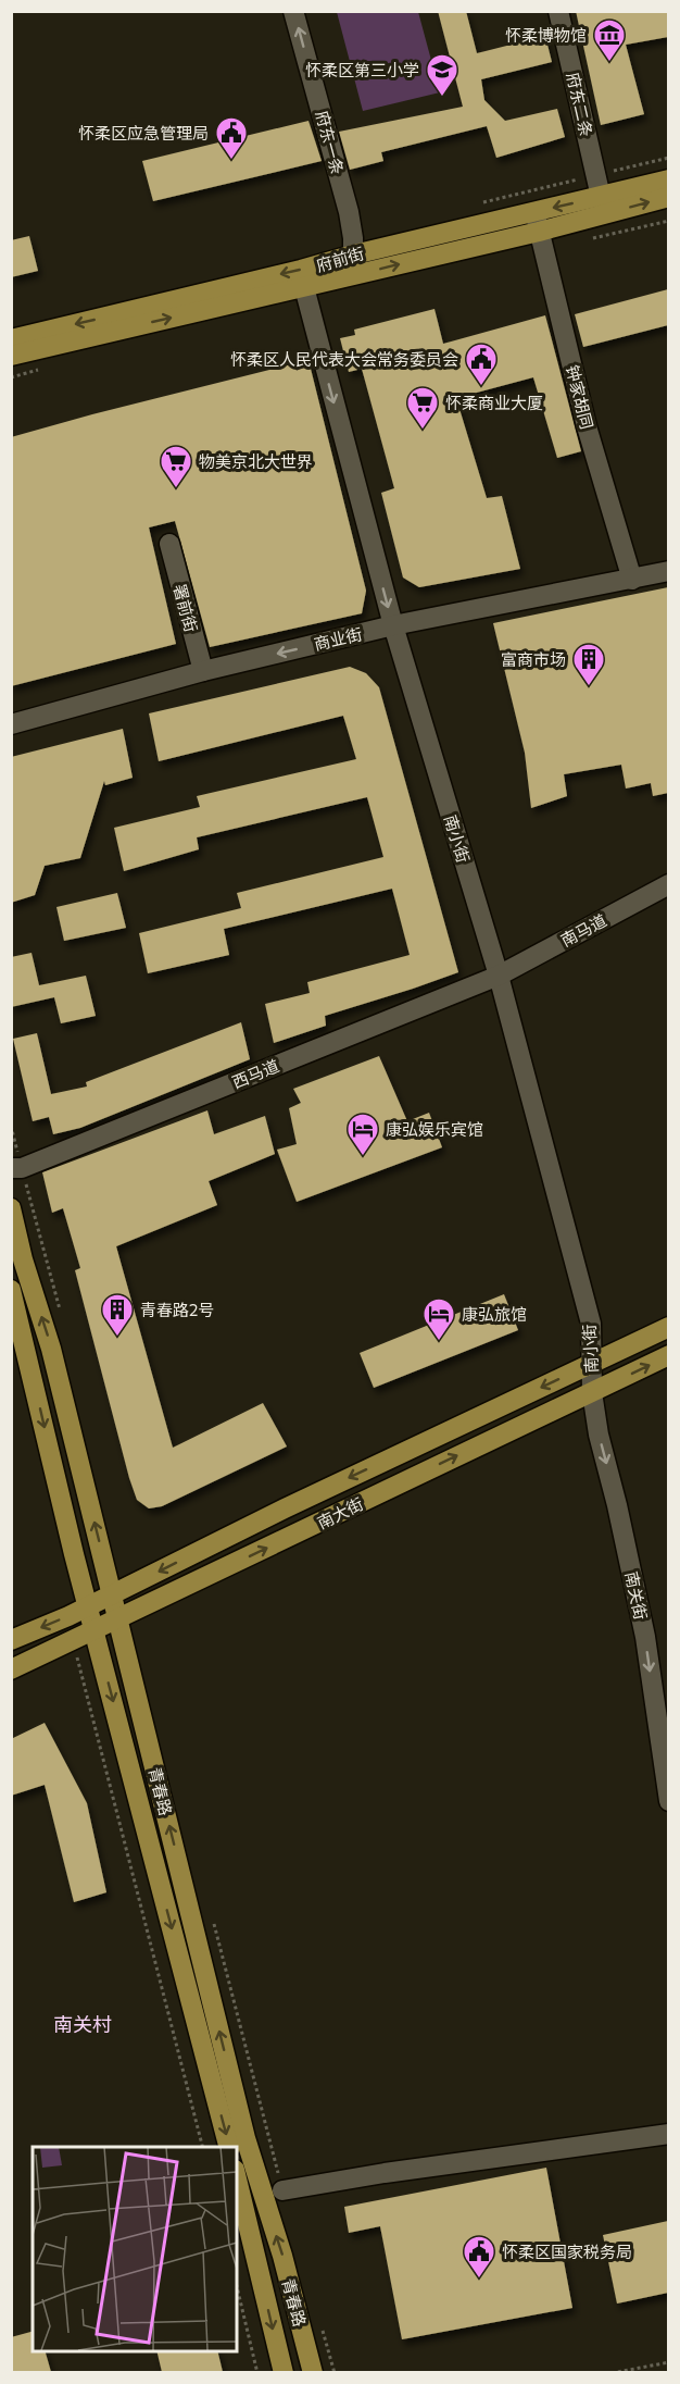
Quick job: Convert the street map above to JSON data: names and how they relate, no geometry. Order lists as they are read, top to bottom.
{
  "streets": {
    "main road": ["府前街", "南大街", "青春路"],
    "street": [
      "府东二条",
      "府东一条",
      "钟家胡同",
      "署前街",
      "商业街",
      "南小街",
      "南马道",
      "西马道",
      "南关街"
    ]
  },
  "crossings": [
    ["府东二条", "府前街"],
    ["府东一条", "府前街"],
    ["府前街", "钟家胡同"],
    ["府前街", "南小街"],
    ["钟家胡同", "商业街"],
    ["署前街", "商业街"],
    ["商业街", "南小街"],
    ["南小街", "南马道"],
    ["南小街", "西马道"],
    ["南小街", "南大街"],
    ["南小街", "南关街"],
    ["南马道", "西马道"],
    ["南大街", "南关街"],
    ["南大街", "青春路"]
  ],
  "one_way": ["府东一条", "南关街"],
  "districts": ["南关村"],
  "places": {
    "museum": ["怀柔博物馆"],
    "school or university": ["怀柔区第三小学"],
    "public building": ["怀柔区应急管理局", "怀柔区人民代表大会常务委员会", "怀柔区国家税务局"],
    "supermarket": ["怀柔商业大厦", "物美京北大世界"],
    "building": ["富商市场", "青春路2号"],
    "hotel": ["康弘娱乐宾馆", "康弘旅馆"]
  }
}
